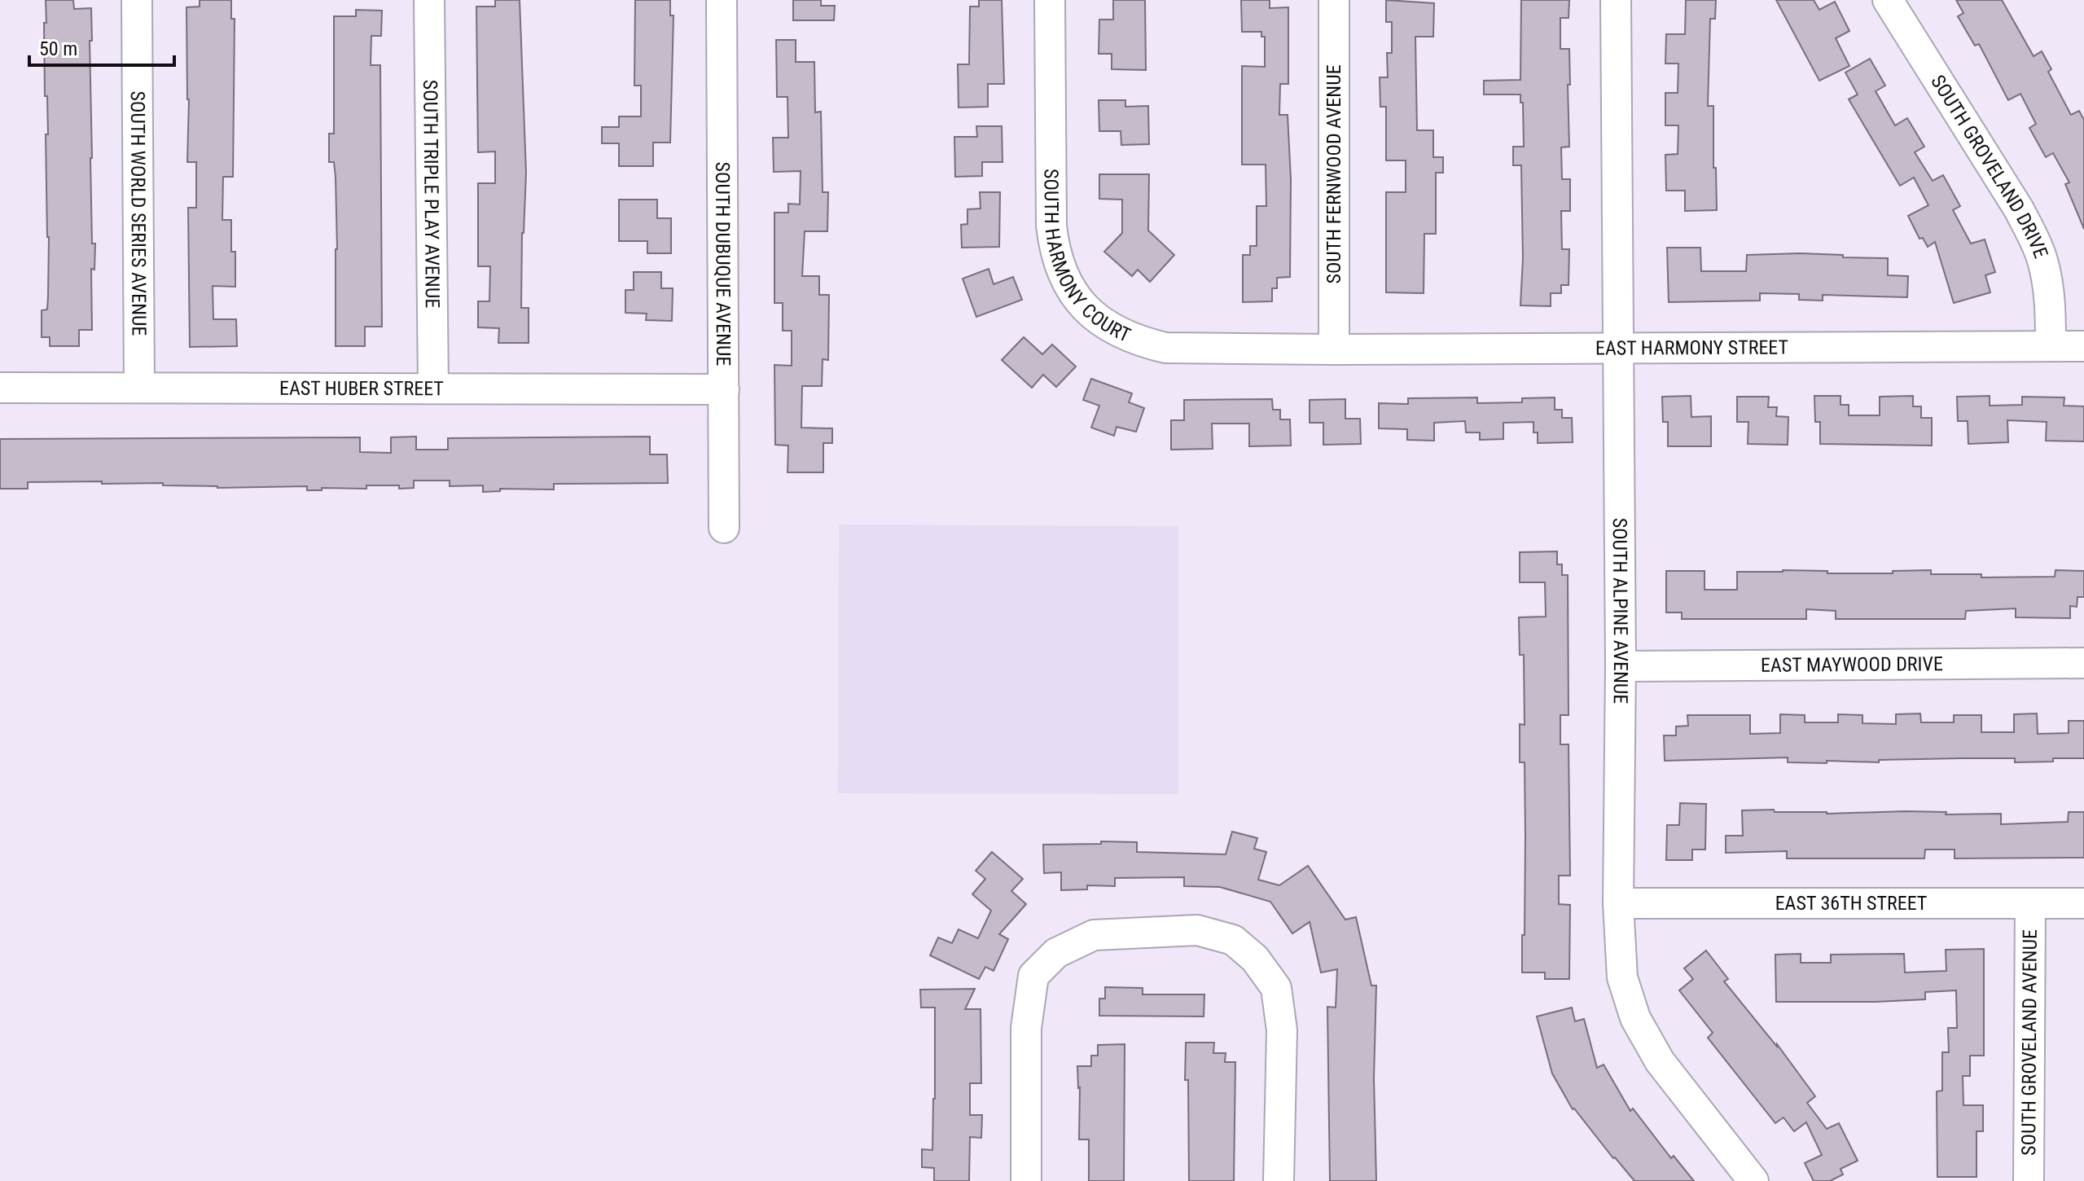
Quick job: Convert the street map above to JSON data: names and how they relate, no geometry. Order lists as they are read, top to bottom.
{
  "streets": {
    "street": [
      "SOUTH GROVELAND DRIVE",
      "SOUTH FERNWOOD AVENUE",
      "SOUTH TRIPLE PLAY AVENUE",
      "SOUTH WORLD SERIES AVENUE",
      "SOUTH HARMONY COURT",
      "SOUTH DUBUQUE AVENUE",
      "EAST HARMONY STREET",
      "EAST HUBER STREET",
      "SOUTH ALPINE AVENUE",
      "EAST MAYWOOD DRIVE",
      "EAST 36TH STREET",
      "SOUTH GROVELAND AVENUE"
    ]
  },
  "crossings": [
    ["SOUTH GROVELAND DRIVE", "EAST HARMONY STREET"],
    ["SOUTH FERNWOOD AVENUE", "SOUTH HARMONY COURT"],
    ["SOUTH FERNWOOD AVENUE", "EAST HARMONY STREET"],
    ["SOUTH TRIPLE PLAY AVENUE", "EAST HUBER STREET"],
    ["SOUTH WORLD SERIES AVENUE", "EAST HUBER STREET"],
    ["SOUTH HARMONY COURT", "EAST HARMONY STREET"],
    ["SOUTH DUBUQUE AVENUE", "EAST HUBER STREET"],
    ["EAST HARMONY STREET", "SOUTH ALPINE AVENUE"],
    ["SOUTH ALPINE AVENUE", "EAST MAYWOOD DRIVE"],
    ["SOUTH ALPINE AVENUE", "EAST 36TH STREET"],
    ["EAST 36TH STREET", "SOUTH GROVELAND AVENUE"]
  ],
  "scale_bar": "50 m"
}
